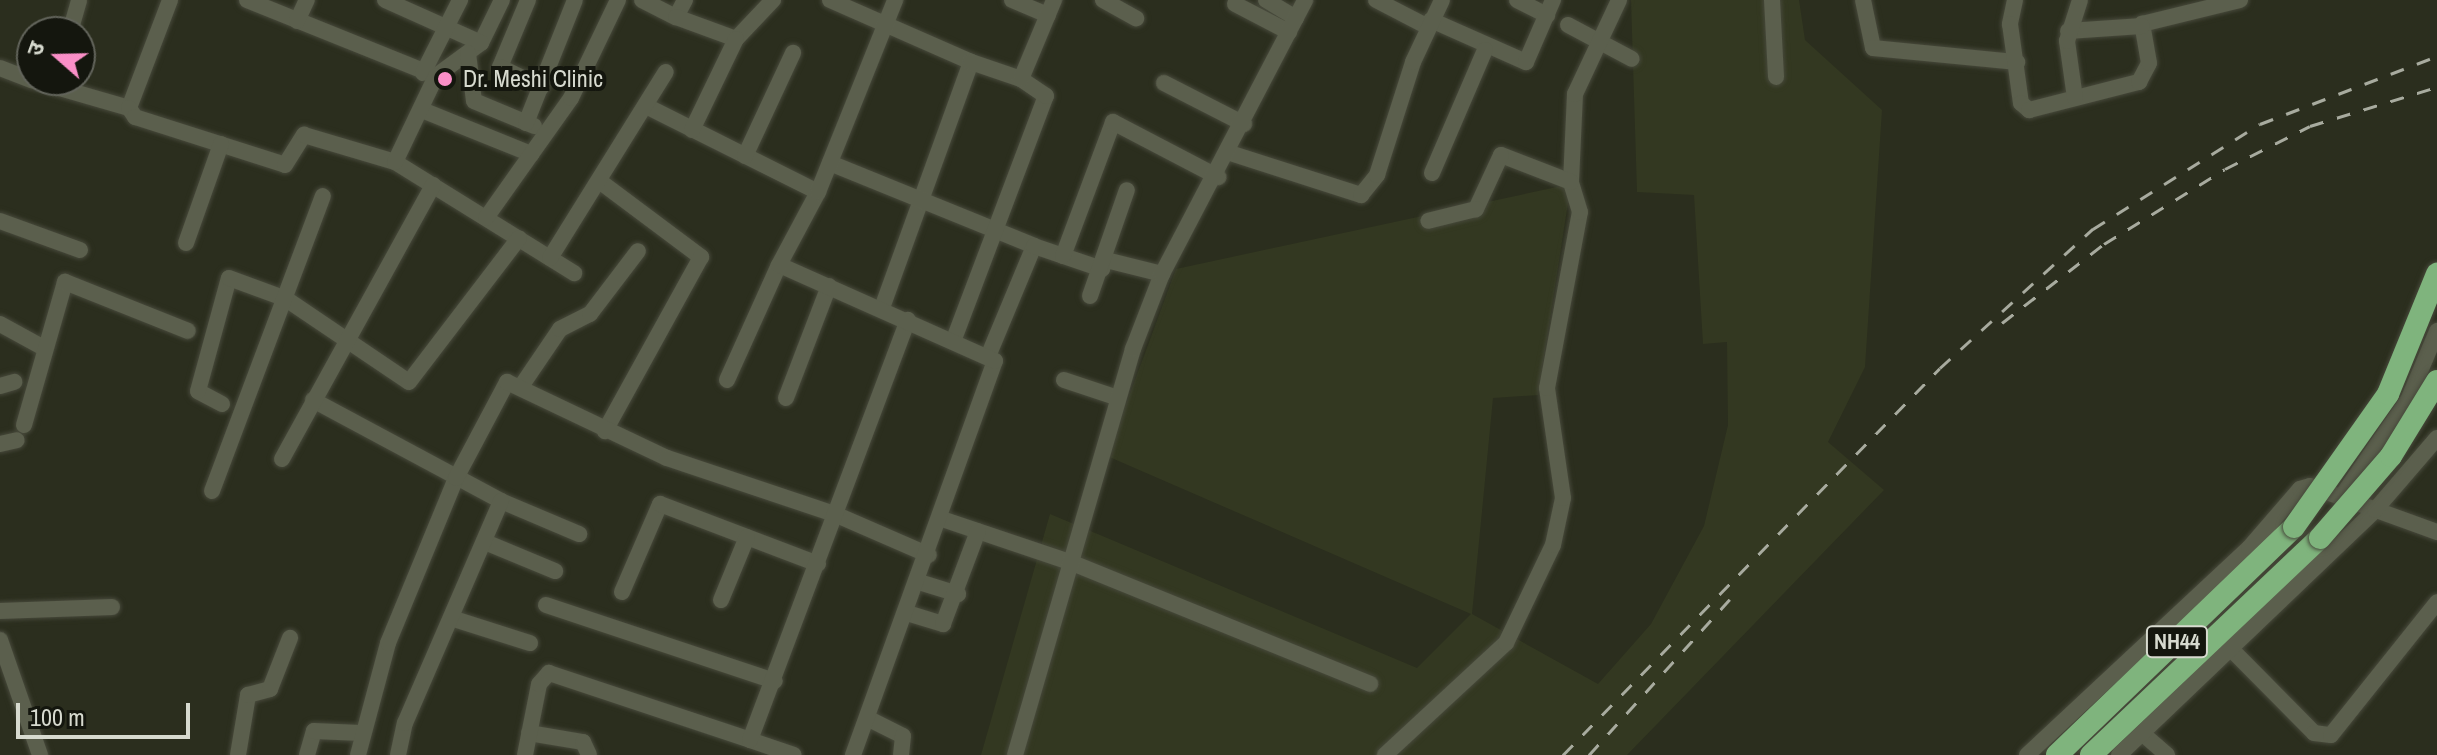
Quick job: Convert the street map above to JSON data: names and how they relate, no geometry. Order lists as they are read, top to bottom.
{
  "streets": {
    "highway": ["NH44"]
  },
  "places": ["Dr. Meshi Clinic"],
  "scale_bar": "100 m",
  "north": "left"
}
